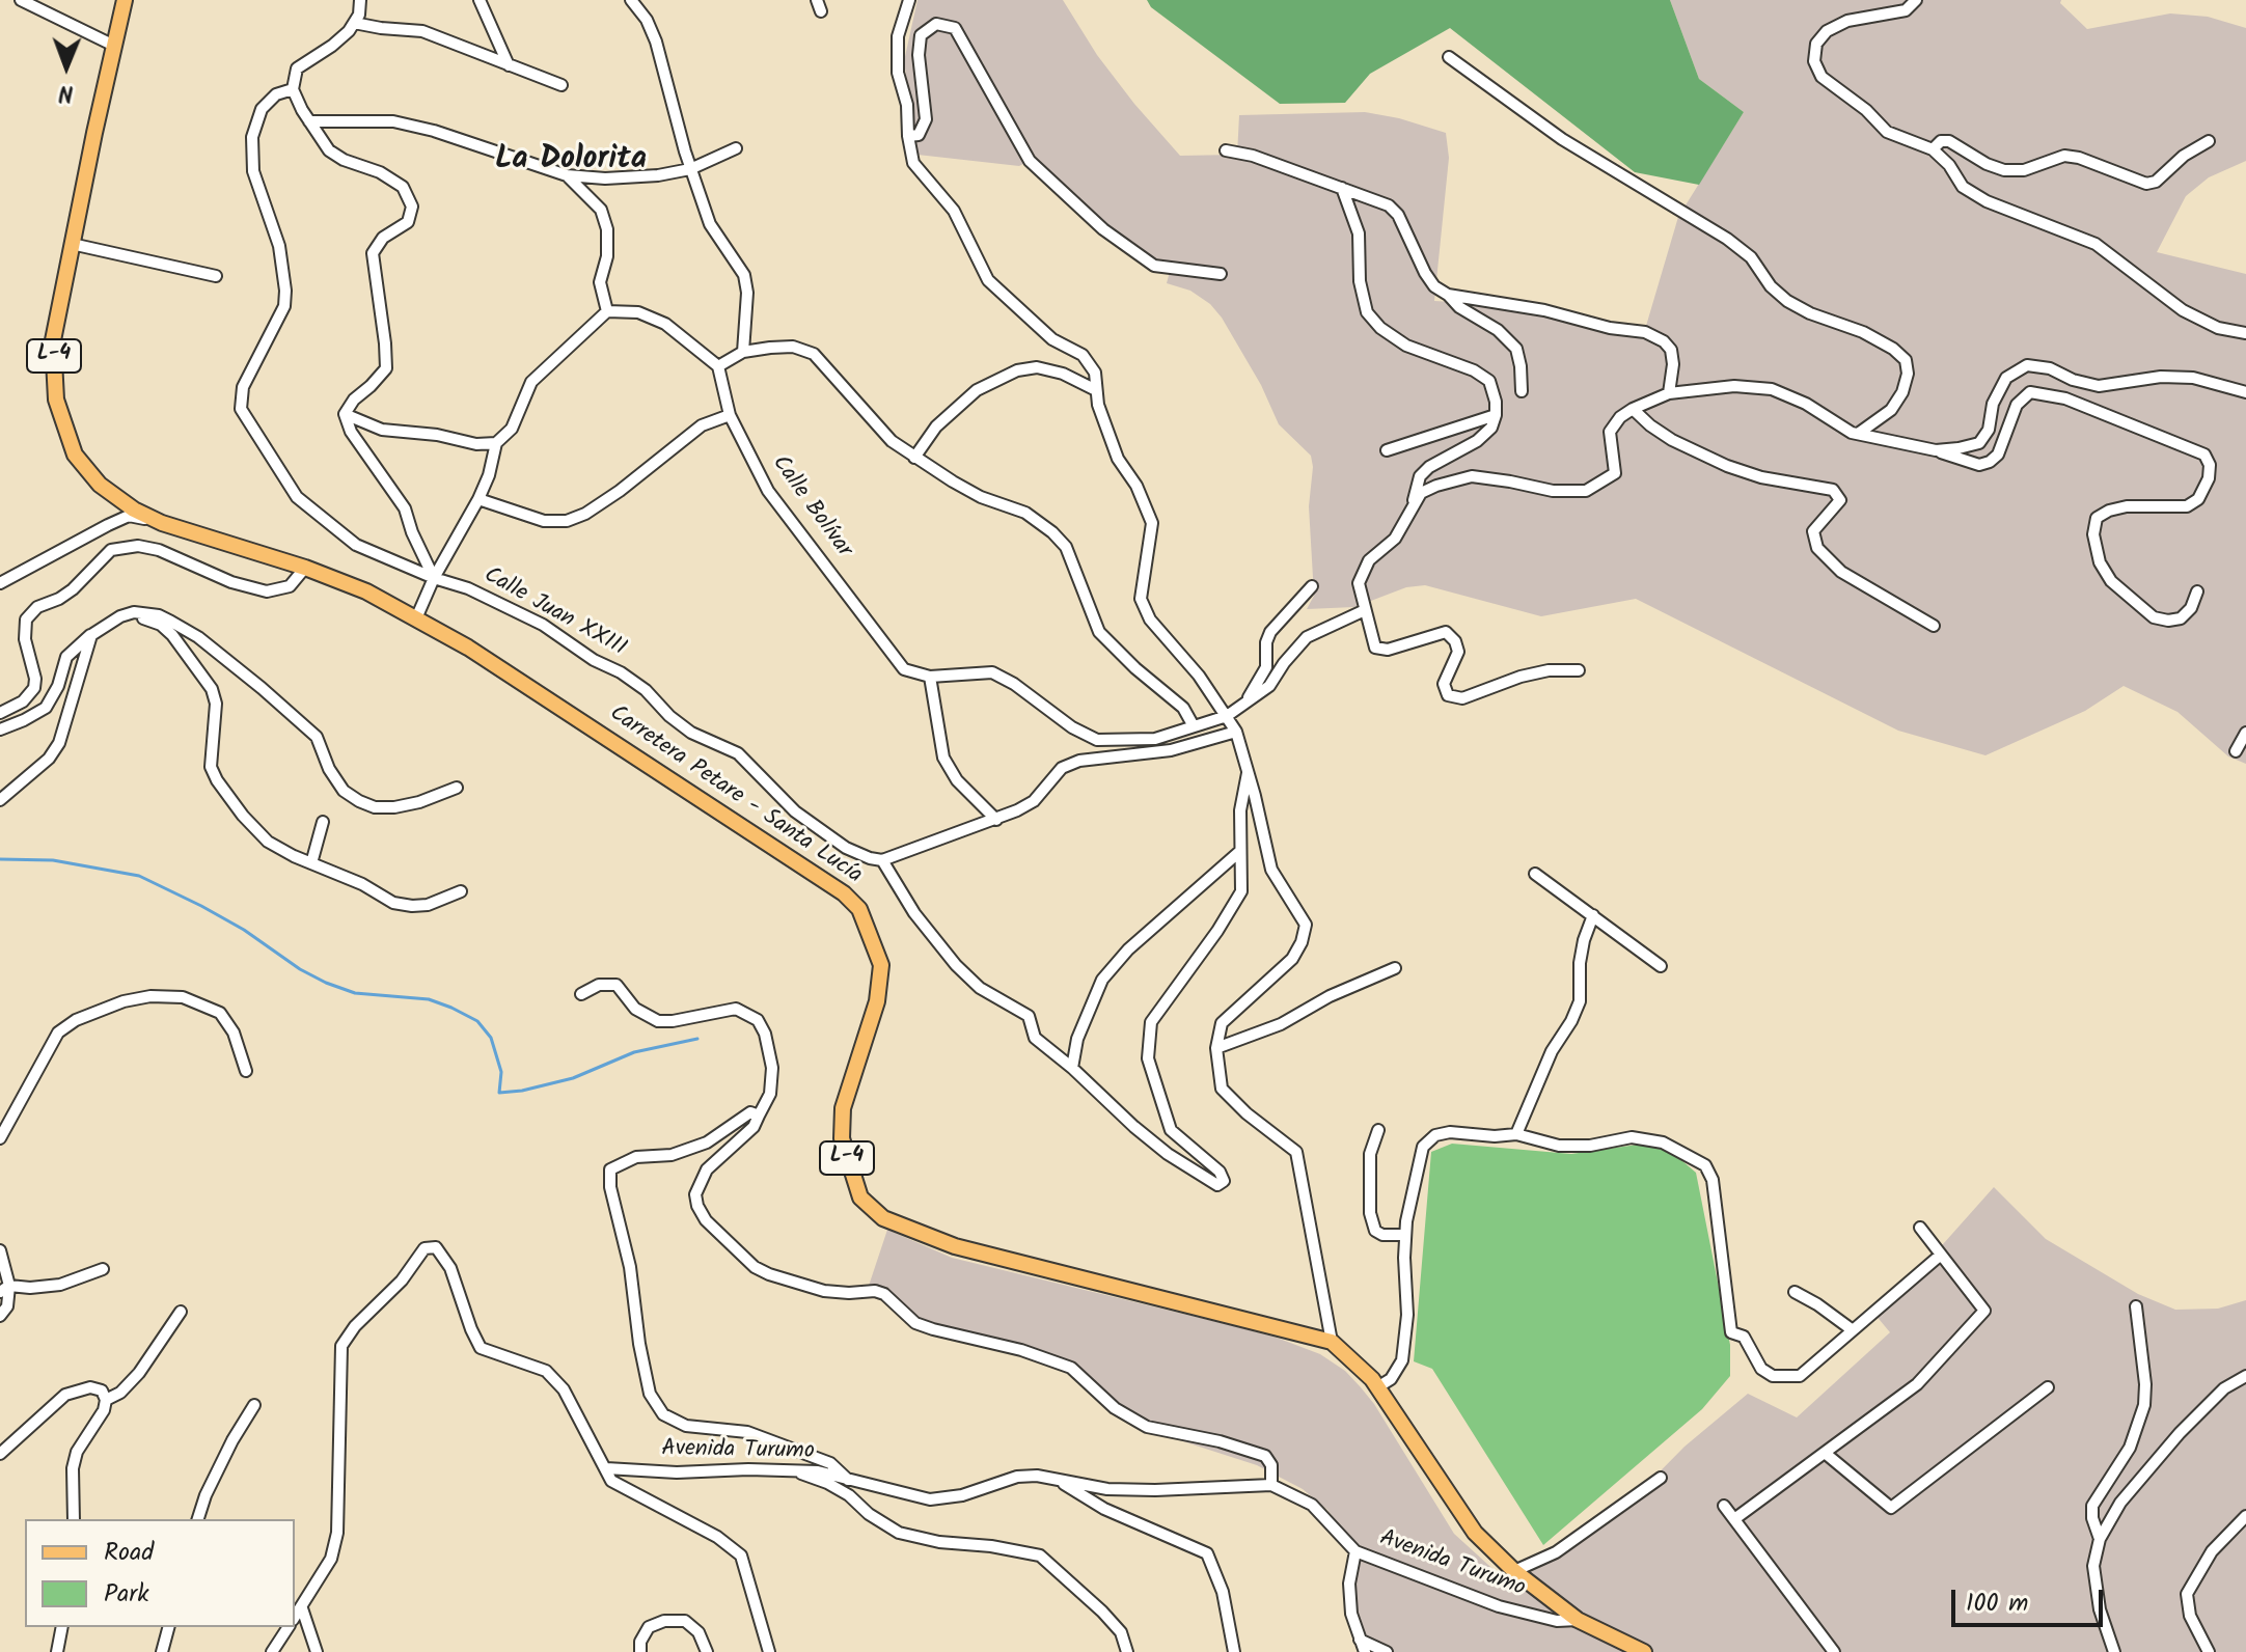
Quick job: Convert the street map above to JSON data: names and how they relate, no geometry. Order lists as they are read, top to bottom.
{
  "streets": {
    "main road": ["L-4", "Carretera Petare - Santa Lucía"],
    "street": ["Calle Bolívar", "Calle Juan XXIII", "Avenida Turumo"]
  },
  "districts": ["La Dolorita"],
  "legend": ["Road", "Park"],
  "scale_bar": "100 m",
  "north": "bottom"
}
